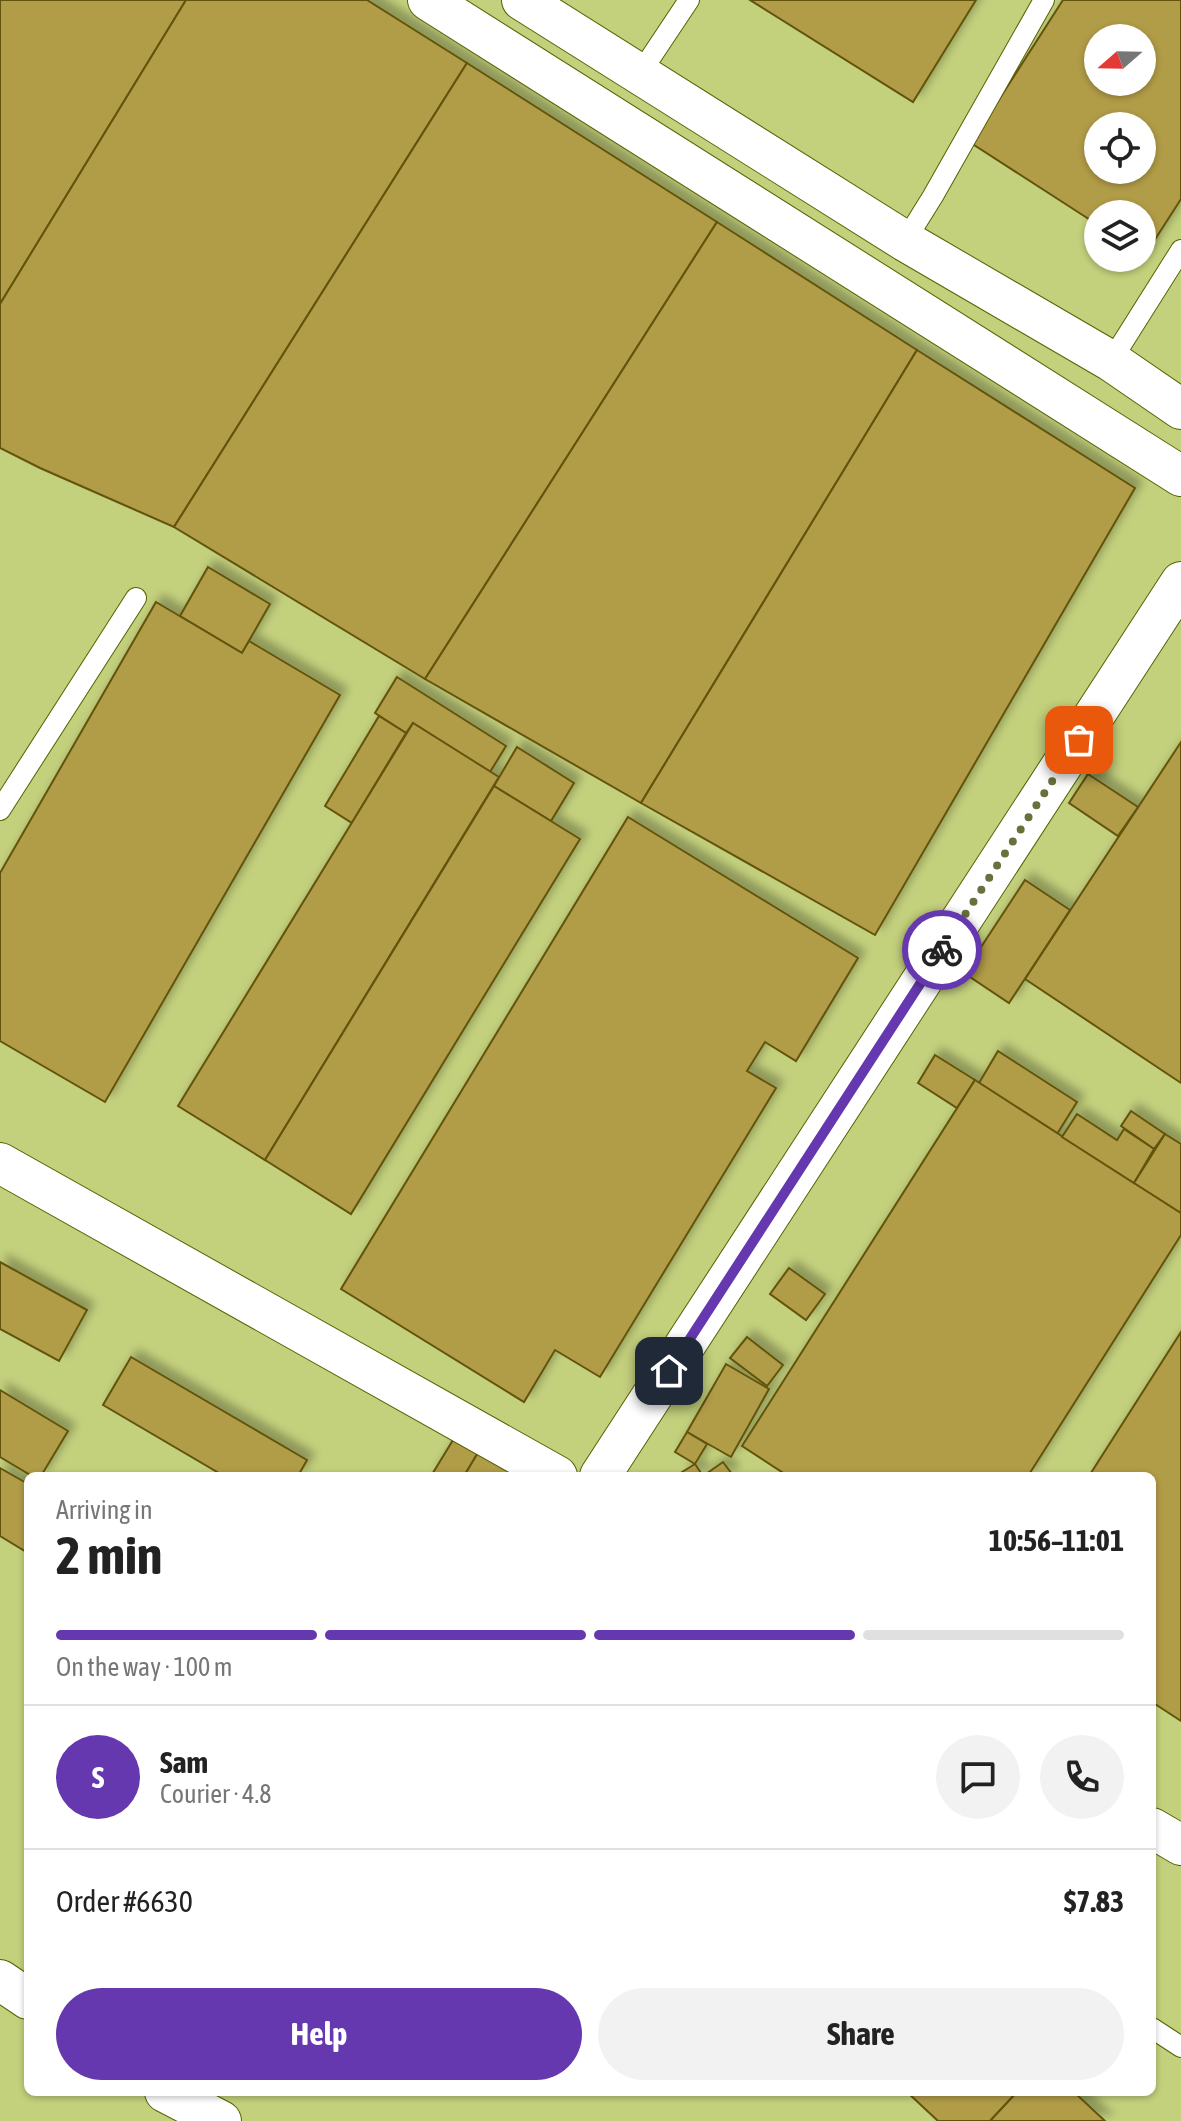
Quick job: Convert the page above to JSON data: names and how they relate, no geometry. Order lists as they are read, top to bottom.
{
  "north": "left",
  "page": {
    "heading": ["2 min", "Arriving in", "10:56–11:01"],
    "panel": [
      "Sam",
      "Courier · 4.8",
      "Order #6630",
      "$7.83"
    ],
    "bar": "On the way · 100 m",
    "round": "S",
    "buttons": ["Help", "Share"]
  }
}
